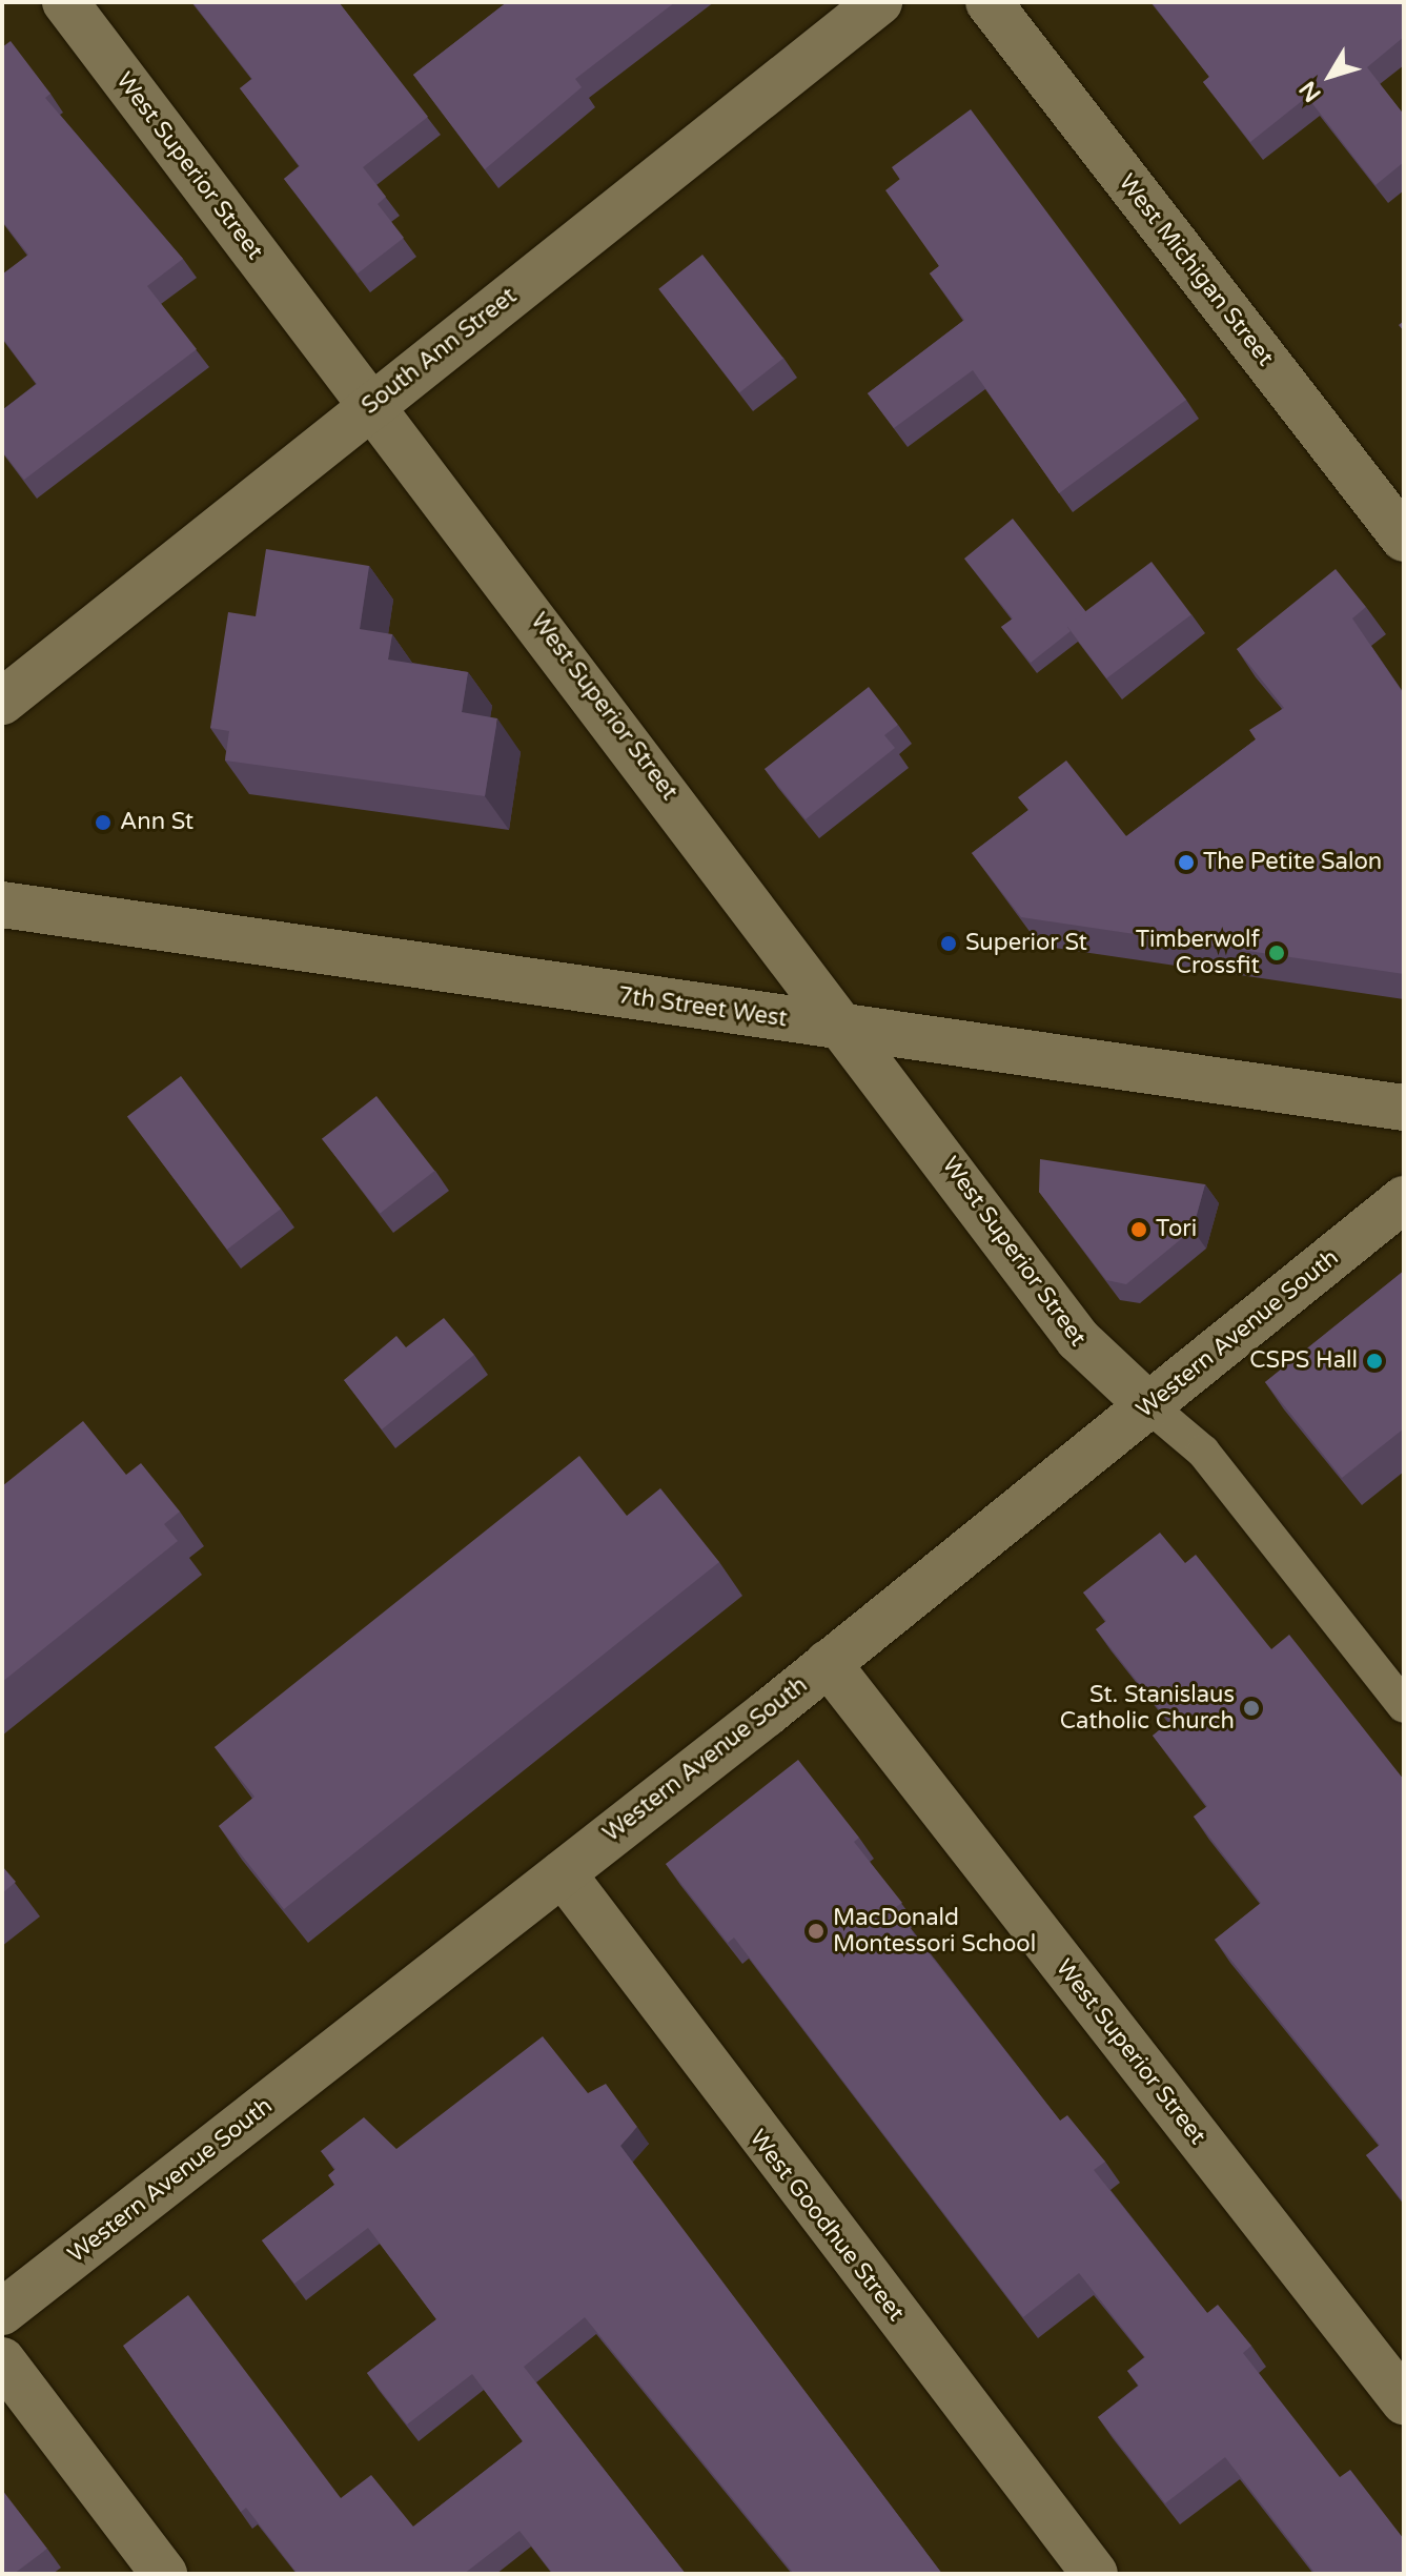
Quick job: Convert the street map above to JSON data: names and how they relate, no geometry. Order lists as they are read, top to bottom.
{
  "streets": {
    "street": [
      "West Superior Street",
      "West Michigan Street",
      "South Ann Street",
      "7th Street West",
      "Western Avenue South",
      "West Goodhue Street"
    ]
  },
  "crossings": [
    ["West Superior Street", "South Ann Street"],
    ["West Superior Street", "7th Street West"],
    ["West Superior Street", "Western Avenue South"],
    ["Western Avenue South", "West Goodhue Street"]
  ],
  "places": [
    "Ann St",
    "The Petite Salon",
    "Superior St",
    "Timberwolf Crossfit",
    "Tori",
    "CSPS Hall",
    "St. Stanislaus Catholic Church",
    "MacDonald Montessori School"
  ],
  "north": "bottom left"
}
